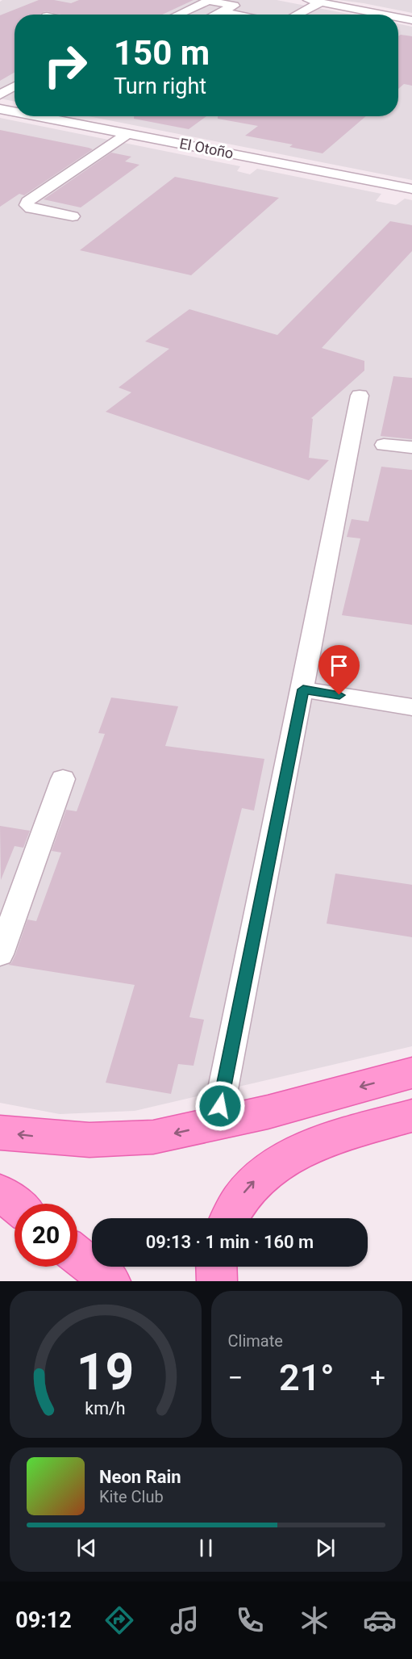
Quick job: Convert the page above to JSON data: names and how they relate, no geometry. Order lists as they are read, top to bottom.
{
  "streets": {
    "street": ["El Otoño"]
  },
  "page": {
    "turn": ["150 m", "Turn right"],
    "limit": "20",
    "trip": "09:13 · 1 min · 160 m",
    "tile": "Climate",
    "heat": ["−", "21°", "+"],
    "song": ["Neon Rain", "Kite Club"],
    "tabs": "09:12",
    "gauge": ["19", "km/h"]
  }
}
